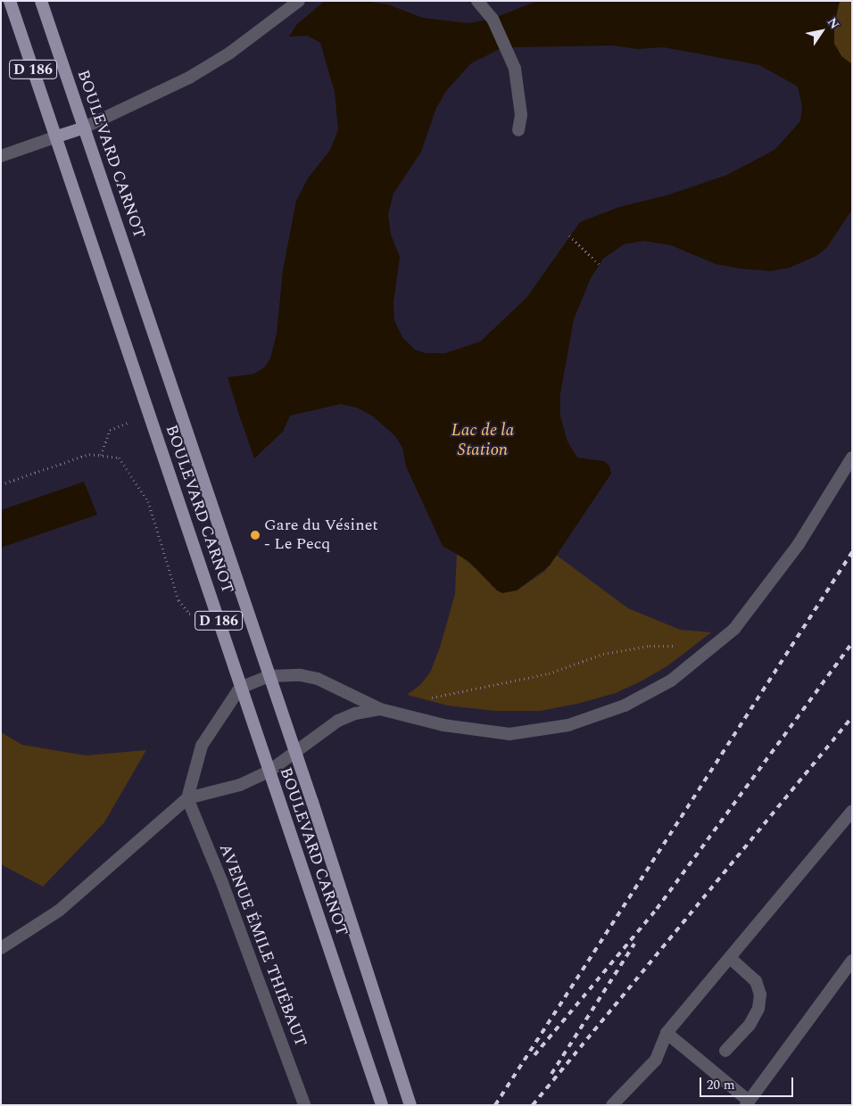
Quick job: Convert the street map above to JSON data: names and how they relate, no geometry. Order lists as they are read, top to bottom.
{
  "streets": {
    "main road": ["D 186", "BOULEVARD CARNOT"],
    "street": ["AVENUE ÉMILE THIÉBAUT"]
  },
  "water": ["Lac de la Station"],
  "places": ["Gare du Vésinet - Le Pecq"],
  "scale_bar": "20 m",
  "north": "top right"
}
